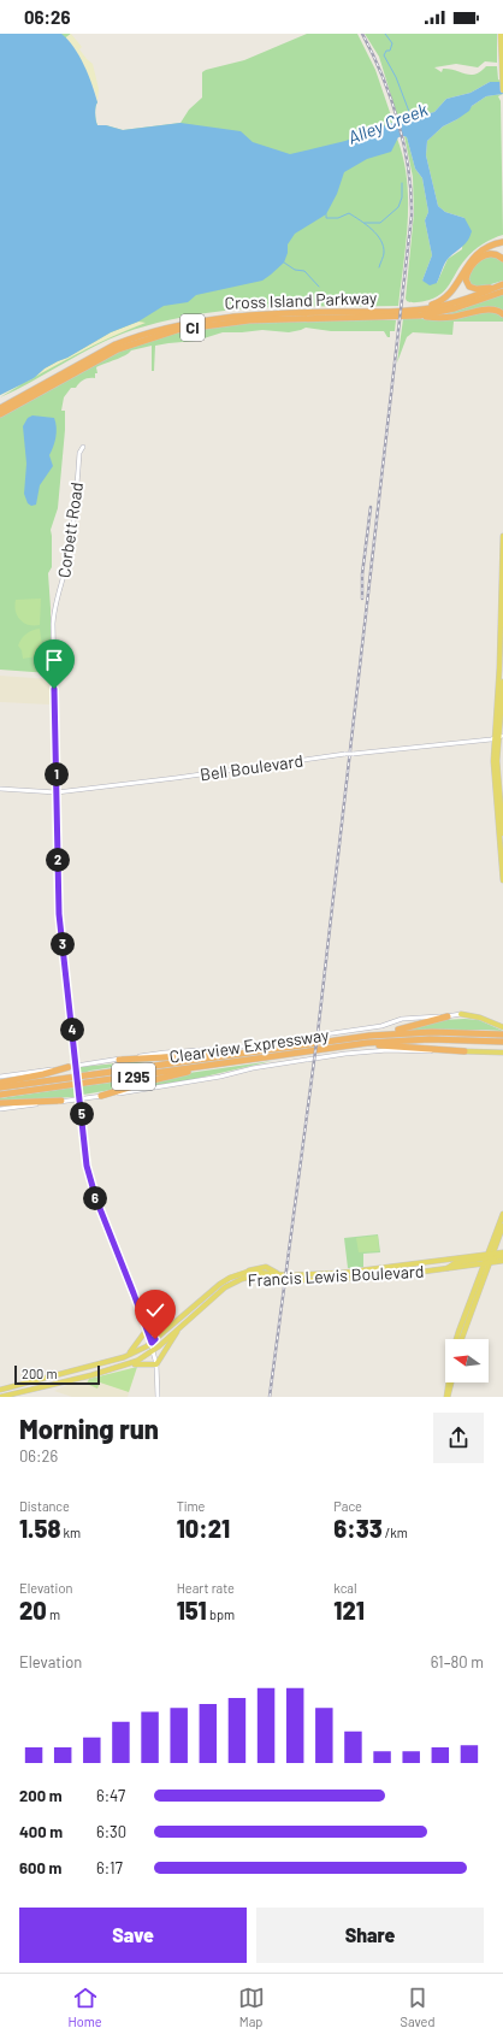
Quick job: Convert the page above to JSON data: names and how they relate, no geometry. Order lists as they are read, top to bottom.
{
  "streets": {
    "highway": [
      "Cross Island Parkway",
      "CI",
      "Clearview Expressway",
      "I 295"
    ],
    "main road": ["Francis Lewis Boulevard"],
    "street": ["Corbett Road", "Bell Boulevard"]
  },
  "crossings": [
    ["Corbett Road", "Bell Boulevard"],
    ["Corbett Road", "Clearview Expressway"],
    ["Corbett Road", "Francis Lewis Boulevard"]
  ],
  "water": ["Alley Creek"],
  "scale_bar": "200 m",
  "north": "left",
  "page": {
    "status": "06:26",
    "pins": [
      "1",
      "2",
      "3",
      "4",
      "5",
      "6"
    ],
    "scale": "200 m",
    "heading": ["Morning run", "06:26"],
    "stats": [
      ["Distance", "1.58 km"],
      ["Time", "10:21"],
      ["Pace", "6:33 /km"],
      ["Elevation", "20 m"],
      ["Heart rate", "151 bpm"],
      ["kcal", "121"]
    ],
    "chart": ["Elevation", "61–80 m"],
    "list": [
      {
        "name": "200 m",
        "note": "6:47"
      },
      {
        "name": "400 m",
        "note": "6:30"
      },
      {
        "name": "600 m",
        "note": "6:17"
      }
    ],
    "buttons": ["Save", "Share"],
    "tabs": ["Home", "Map", "Saved"]
  }
}
